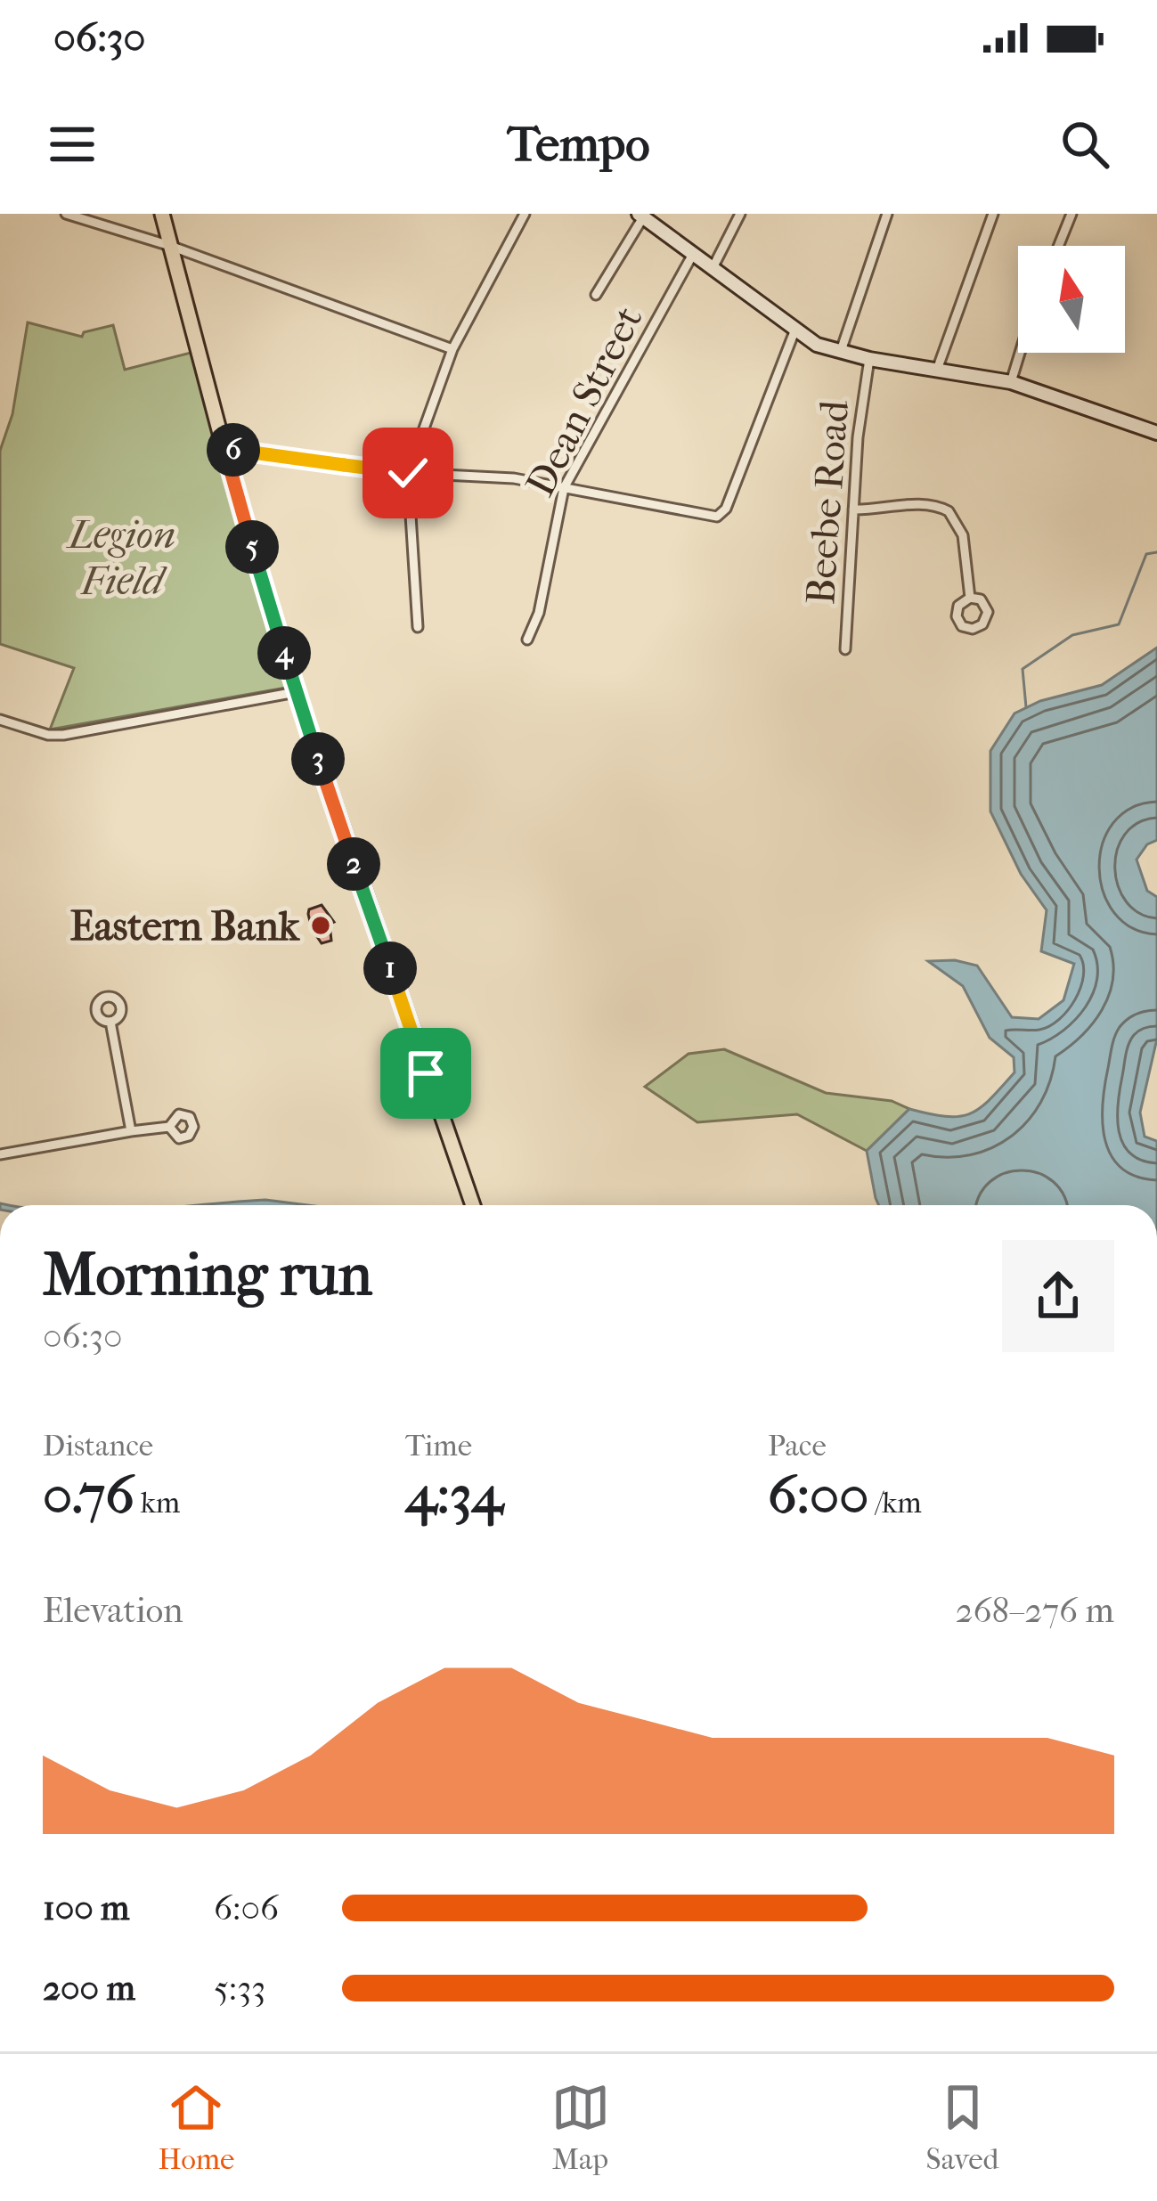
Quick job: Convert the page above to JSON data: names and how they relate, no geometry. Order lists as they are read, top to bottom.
{
  "streets": {
    "street": ["Dean Street", "Beebe Road"]
  },
  "parks": ["Legion Field"],
  "places": ["Eastern Bank"],
  "north": "top",
  "page": {
    "status": "06:30",
    "header": "Tempo",
    "pins": [
      "6",
      "5",
      "4",
      "3",
      "2",
      "1"
    ],
    "heading": ["Morning run", "06:30"],
    "stats": [
      ["Distance", "0.76 km"],
      ["Time", "4:34"],
      ["Pace", "6:00 /km"]
    ],
    "chart": ["Elevation", "268–276 m"],
    "list": [
      {
        "name": "100 m",
        "note": "6:06"
      },
      {
        "name": "200 m",
        "note": "5:33"
      }
    ],
    "tabs": ["Home", "Map", "Saved"]
  }
}
